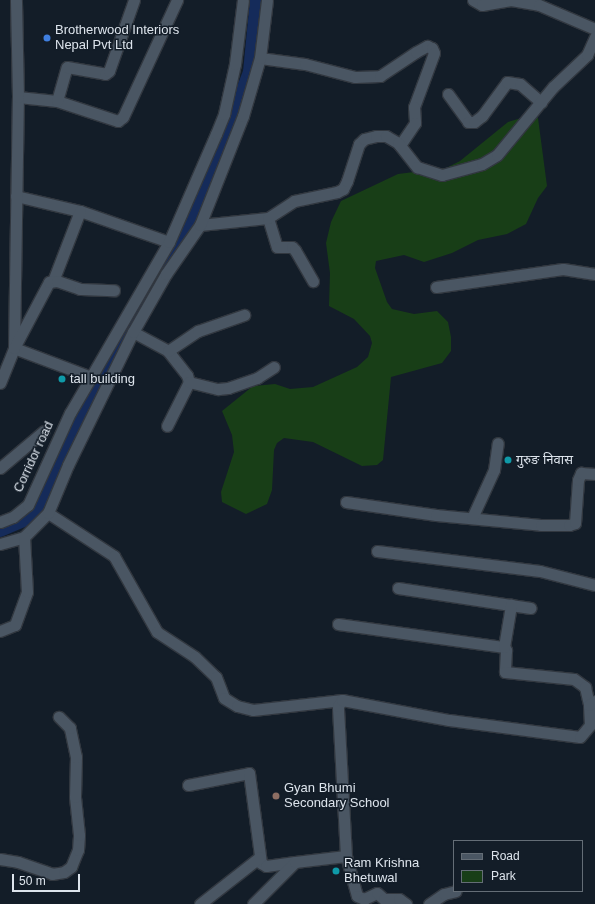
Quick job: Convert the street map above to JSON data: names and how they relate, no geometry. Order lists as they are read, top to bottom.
{
  "streets": {
    "street": ["Corridor road"]
  },
  "places": [
    "Brotherwood Interiors Nepal Pvt Ltd",
    "tall building",
    "गुरुङ निवास",
    "Gyan Bhumi Secondary School",
    "Ram Krishna Bhetuwal"
  ],
  "legend": ["Road", "Park"],
  "scale_bar": "50 m"
}
